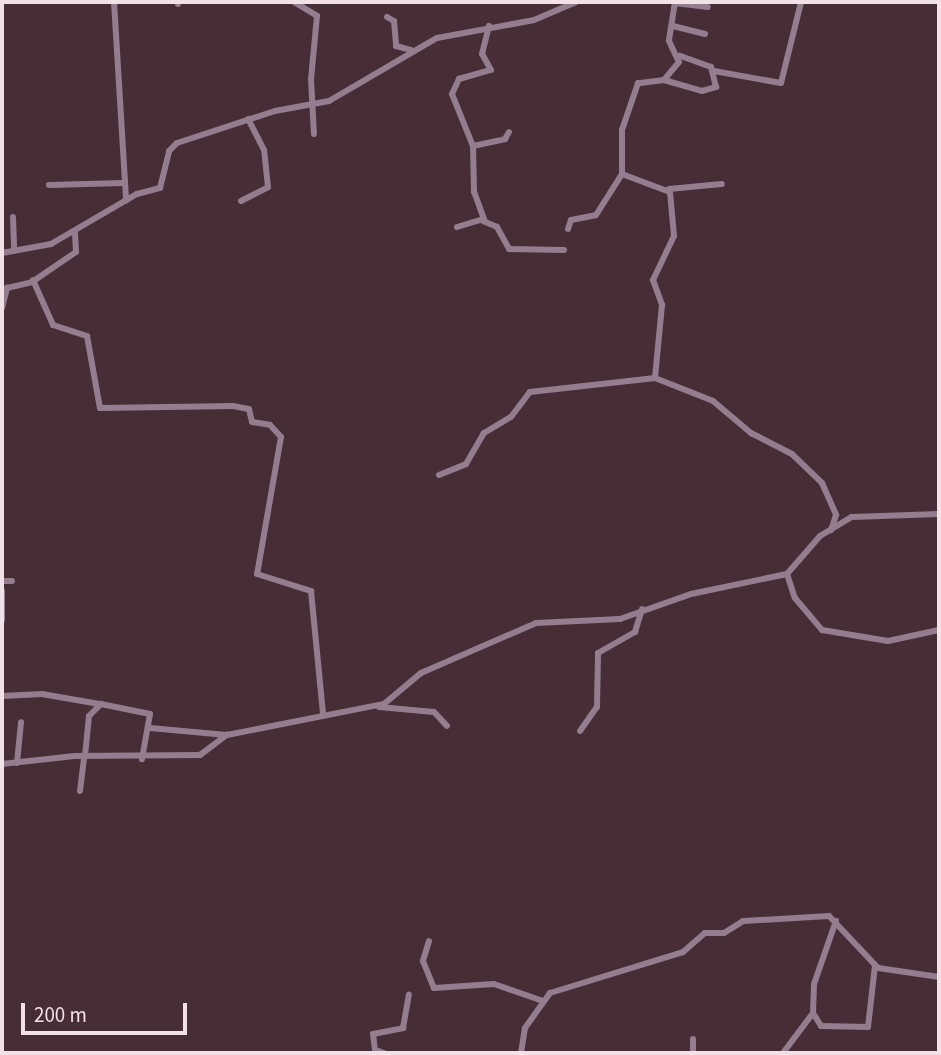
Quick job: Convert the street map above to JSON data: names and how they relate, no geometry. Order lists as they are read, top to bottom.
{
  "scale_bar": "200 m"
}
